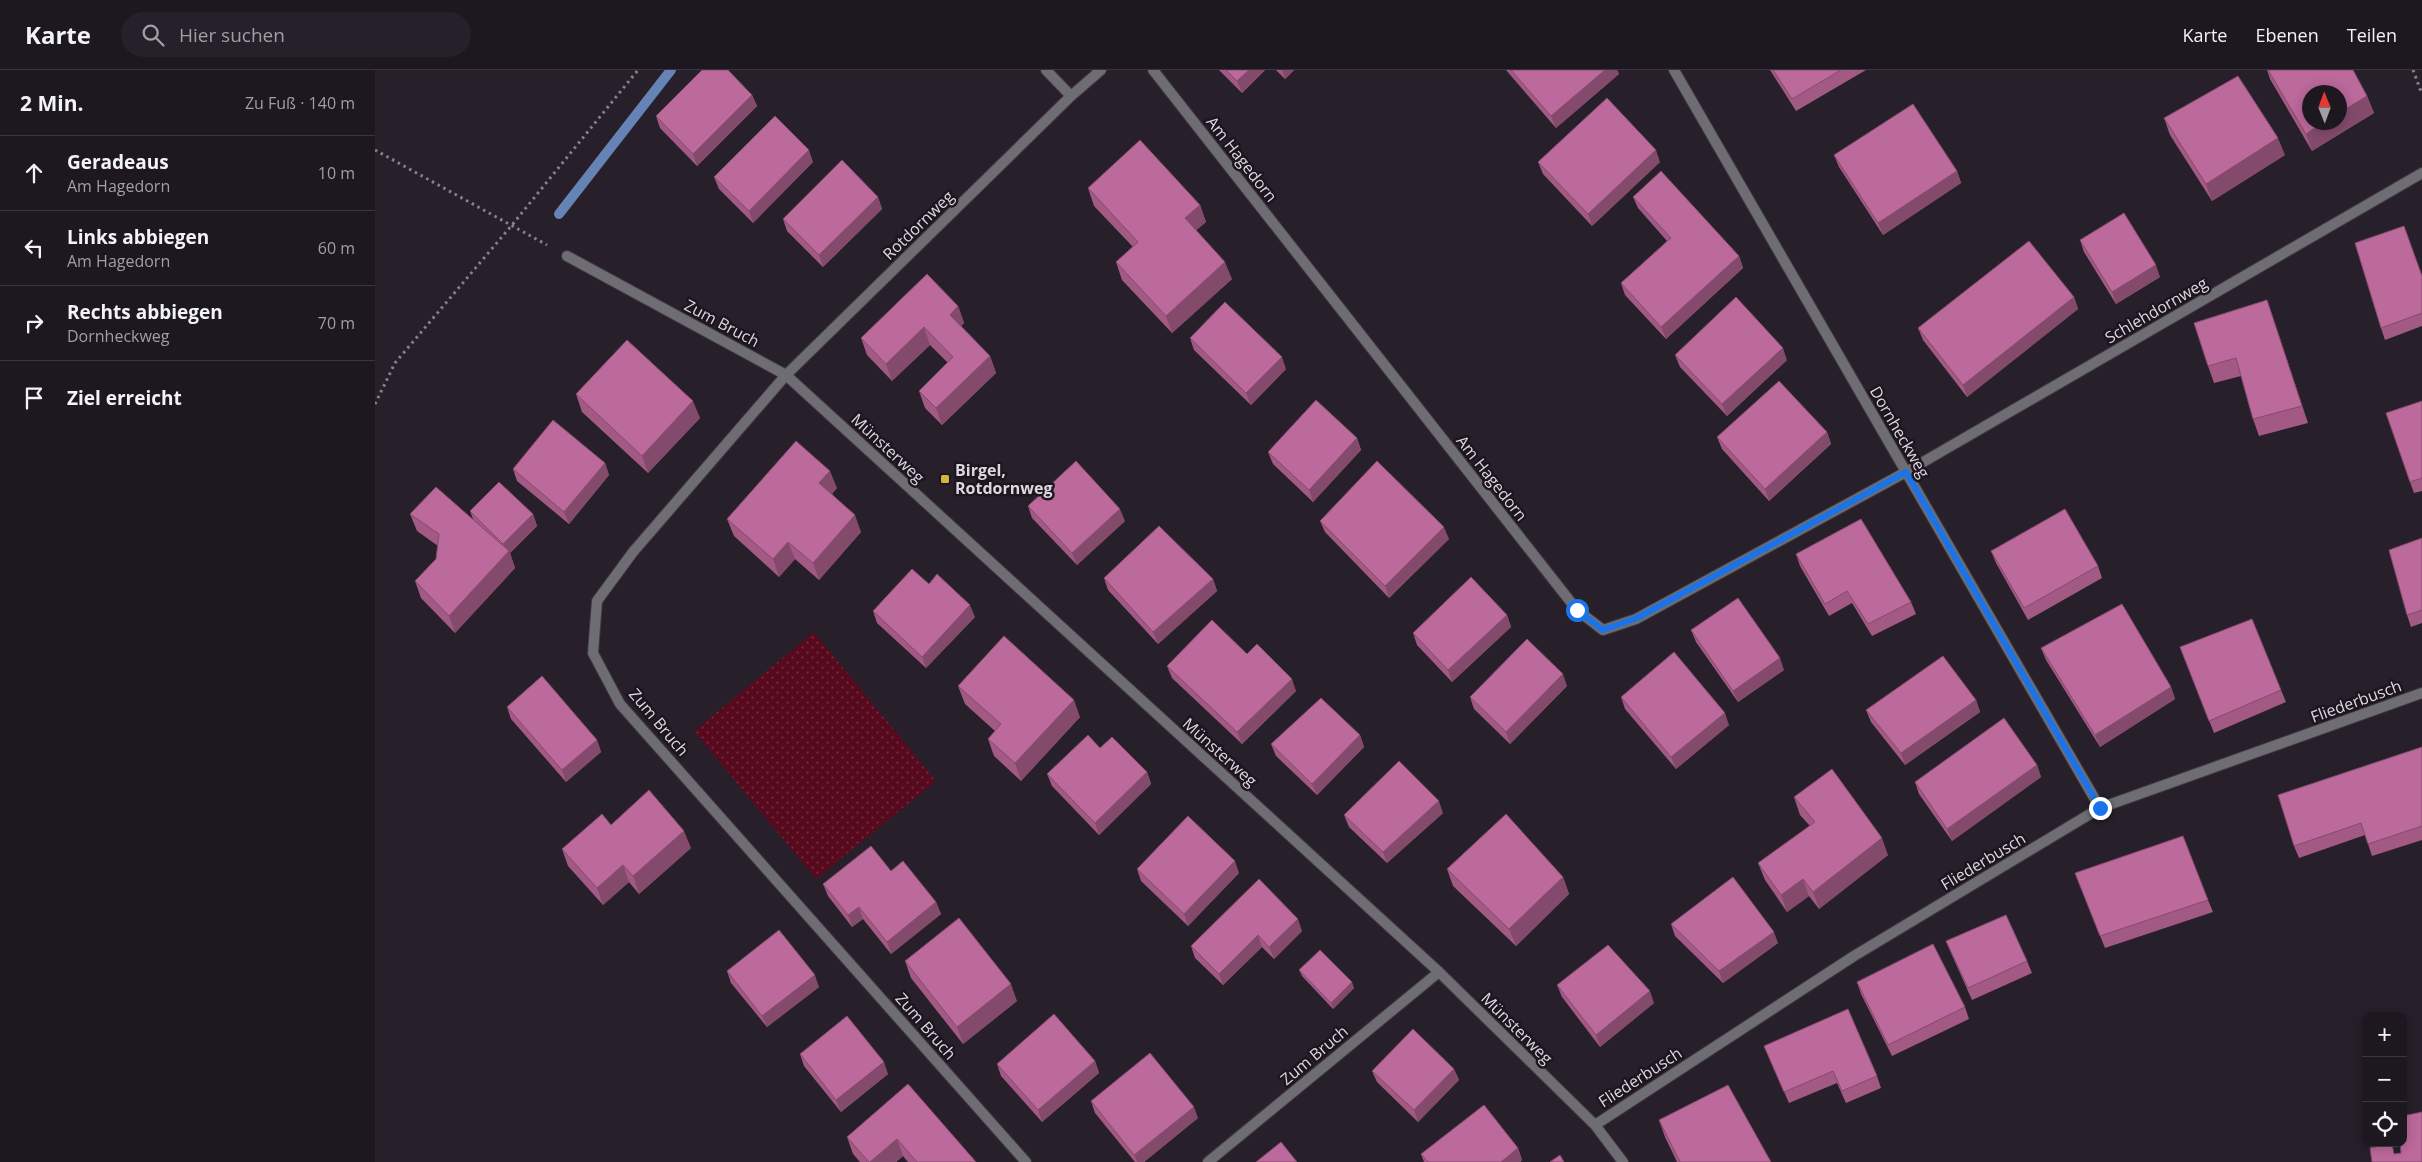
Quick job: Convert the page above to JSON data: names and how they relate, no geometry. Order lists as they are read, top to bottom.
{
  "streets": {
    "street": [
      "Am Hagedorn",
      "Rotdornweg",
      "Schlehdornweg",
      "Zum Bruch",
      "Dornheckweg",
      "Münsterweg",
      "Fliederbusch"
    ]
  },
  "crossings": [
    ["Am Hagedorn", "Schlehdornweg"],
    ["Am Hagedorn", "Dornheckweg"],
    ["Rotdornweg", "Zum Bruch"],
    ["Rotdornweg", "Münsterweg"],
    ["Schlehdornweg", "Dornheckweg"],
    ["Zum Bruch", "Münsterweg"],
    ["Dornheckweg", "Fliederbusch"],
    ["Münsterweg", "Fliederbusch"]
  ],
  "places": {
    "transit": ["Birgel, Rotdornweg"]
  },
  "north": "top",
  "page": {
    "header": "Karte",
    "search": "Hier suchen",
    "nav": ["Karte", "Ebenen", "Teilen"],
    "heading": ["2 Min.", "Zu Fuß · 140 m"],
    "list": [
      ["Geradeaus", "Am Hagedorn", "10 m"],
      ["Links abbiegen", "Am Hagedorn", "60 m"],
      ["Rechts abbiegen", "Dornheckweg", "70 m"],
      "Ziel erreicht"
    ],
    "map_buttons": ["+", "−"]
  }
}
